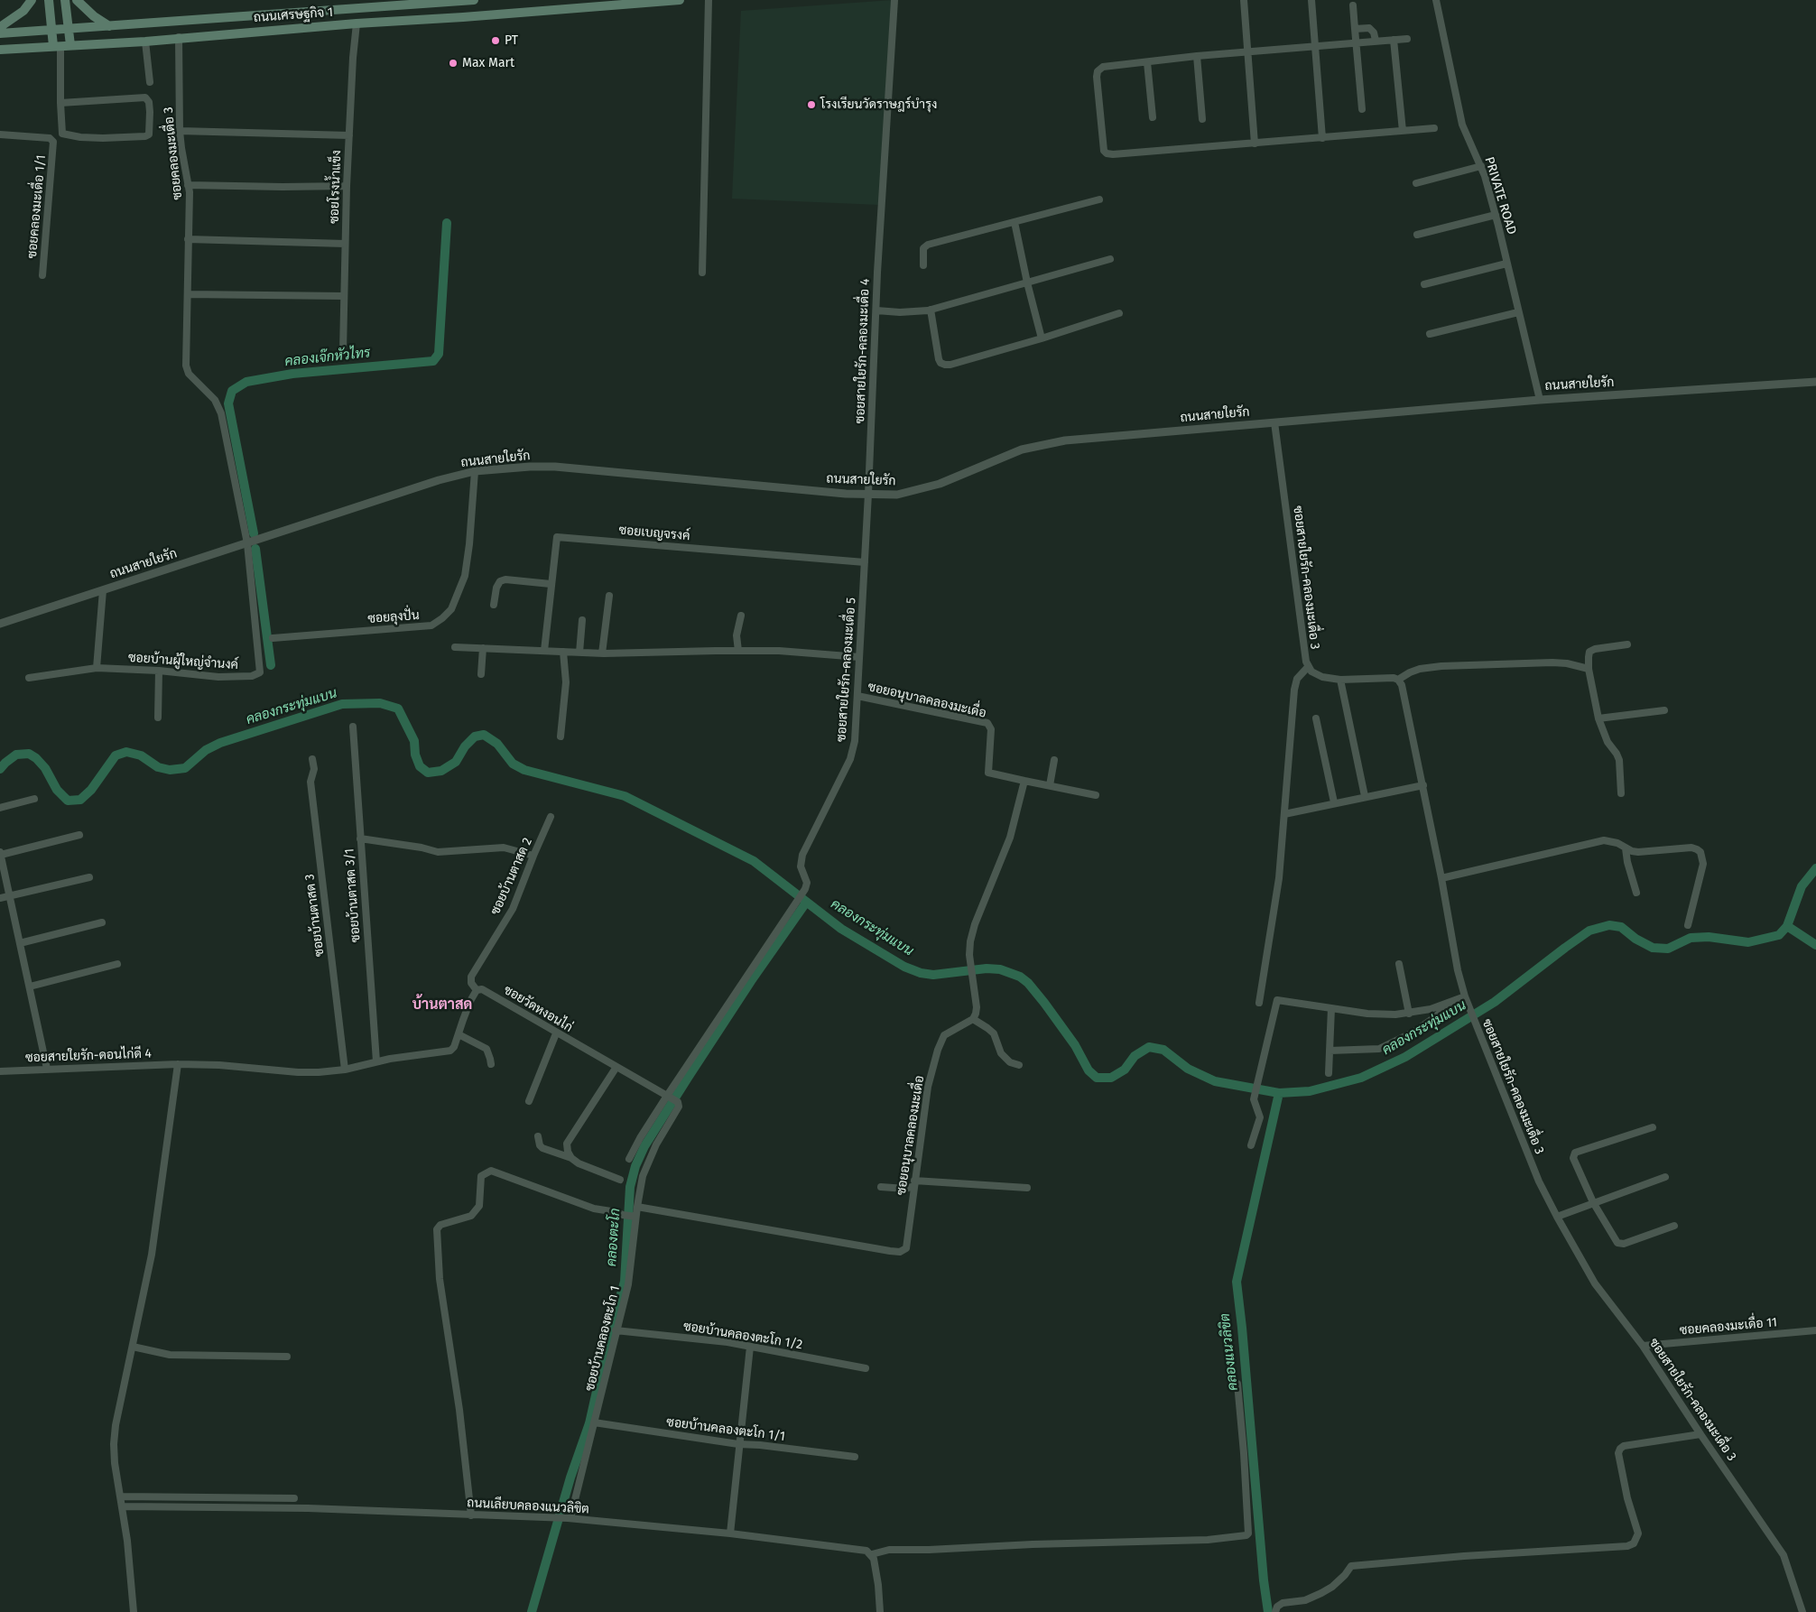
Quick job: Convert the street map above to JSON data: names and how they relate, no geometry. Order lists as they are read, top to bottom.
{
  "streets": {
    "main road": ["ถนนเศรษฐกิจ 1"],
    "street": [
      "ซอยคลองมะเดื่อ 3",
      "ซอยโรงน้ำแข็ง",
      "PRIVATE ROAD",
      "ซอยคลองมะเดื่อ 1/1",
      "ซอยสายใยรัก-คลองมะเดื่อ 4",
      "ถนนสายใยรัก",
      "ซอยเบญจรงค์",
      "ซอยสายใยรัก-คลองมะเดื่อ 3",
      "ซอยลุงปั่น",
      "ซอยบ้านผู้ใหญ่จำนงค์",
      "ซอยสายใยรัก-คลองมะเดื่อ 5",
      "ซอยอนุบาลคลองมะเดื่อ",
      "ซอยบ้านตาสด 2",
      "ซอยบ้านตาสด 3/1",
      "ซอยบ้านตาสด 3",
      "ซอยวัดหงอนไก่",
      "ซอยสายใยรัก-ดอนไก่ดี 4",
      "ซอยคลองมะเดื่อ 11",
      "ซอยบ้านคลองตะโก 1/2",
      "ซอยบ้านคลองตะโก 1",
      "ซอยบ้านคลองตะโก 1/1",
      "ถนนเลียบคลองแนวลิขิต"
    ]
  },
  "crossings": [
    ["ถนนเศรษฐกิจ 1", "ซอยคลองมะเดื่อ 3"],
    ["ถนนเศรษฐกิจ 1", "ซอยโรงน้ำแข็ง"],
    ["ซอยคลองมะเดื่อ 3", "ถนนสายใยรัก"],
    ["ซอยคลองมะเดื่อ 3", "ซอยบ้านผู้ใหญ่จำนงค์"],
    ["PRIVATE ROAD", "ถนนสายใยรัก"],
    ["ซอยสายใยรัก-คลองมะเดื่อ 4", "ถนนสายใยรัก"],
    ["ซอยสายใยรัก-คลองมะเดื่อ 4", "ซอยสายใยรัก-คลองมะเดื่อ 5"],
    ["ถนนสายใยรัก", "ซอยสายใยรัก-คลองมะเดื่อ 3"],
    ["ถนนสายใยรัก", "ซอยลุงปั่น"],
    ["ถนนสายใยรัก", "ซอยบ้านผู้ใหญ่จำนงค์"],
    ["ถนนสายใยรัก", "ซอยสายใยรัก-คลองมะเดื่อ 5"],
    ["ซอยเบญจรงค์", "ซอยสายใยรัก-คลองมะเดื่อ 5"],
    ["ซอยสายใยรัก-คลองมะเดื่อ 3", "ซอยคลองมะเดื่อ 11"],
    ["ซอยสายใยรัก-คลองมะเดื่อ 5", "ซอยอนุบาลคลองมะเดื่อ"],
    ["ซอยสายใยรัก-คลองมะเดื่อ 5", "ซอยวัดหงอนไก่"],
    ["ซอยสายใยรัก-คลองมะเดื่อ 5", "ซอยบ้านคลองตะโก 1"],
    ["ซอยอนุบาลคลองมะเดื่อ", "ซอยบ้านคลองตะโก 1"],
    ["ซอยบ้านตาสด 2", "ซอยวัดหงอนไก่"],
    ["ซอยวัดหงอนไก่", "ซอยบ้านคลองตะโก 1"],
    ["ซอยบ้านคลองตะโก 1/2", "ซอยบ้านคลองตะโก 1"],
    ["ซอยบ้านคลองตะโก 1", "ซอยบ้านคลองตะโก 1/1"],
    ["ซอยบ้านคลองตะโก 1", "ถนนเลียบคลองแนวลิขิต"]
  ],
  "districts": ["บ้านตาสด"],
  "water": [
    "คลองเจ๊กหัวไทร",
    "คลองกระทุ่มแบน",
    "คลองตะโก",
    "คลองแนวลิขิต"
  ],
  "places": ["PT", "Max Mart", "โรงเรียนวัดราษฎร์บํารุง"]
}
